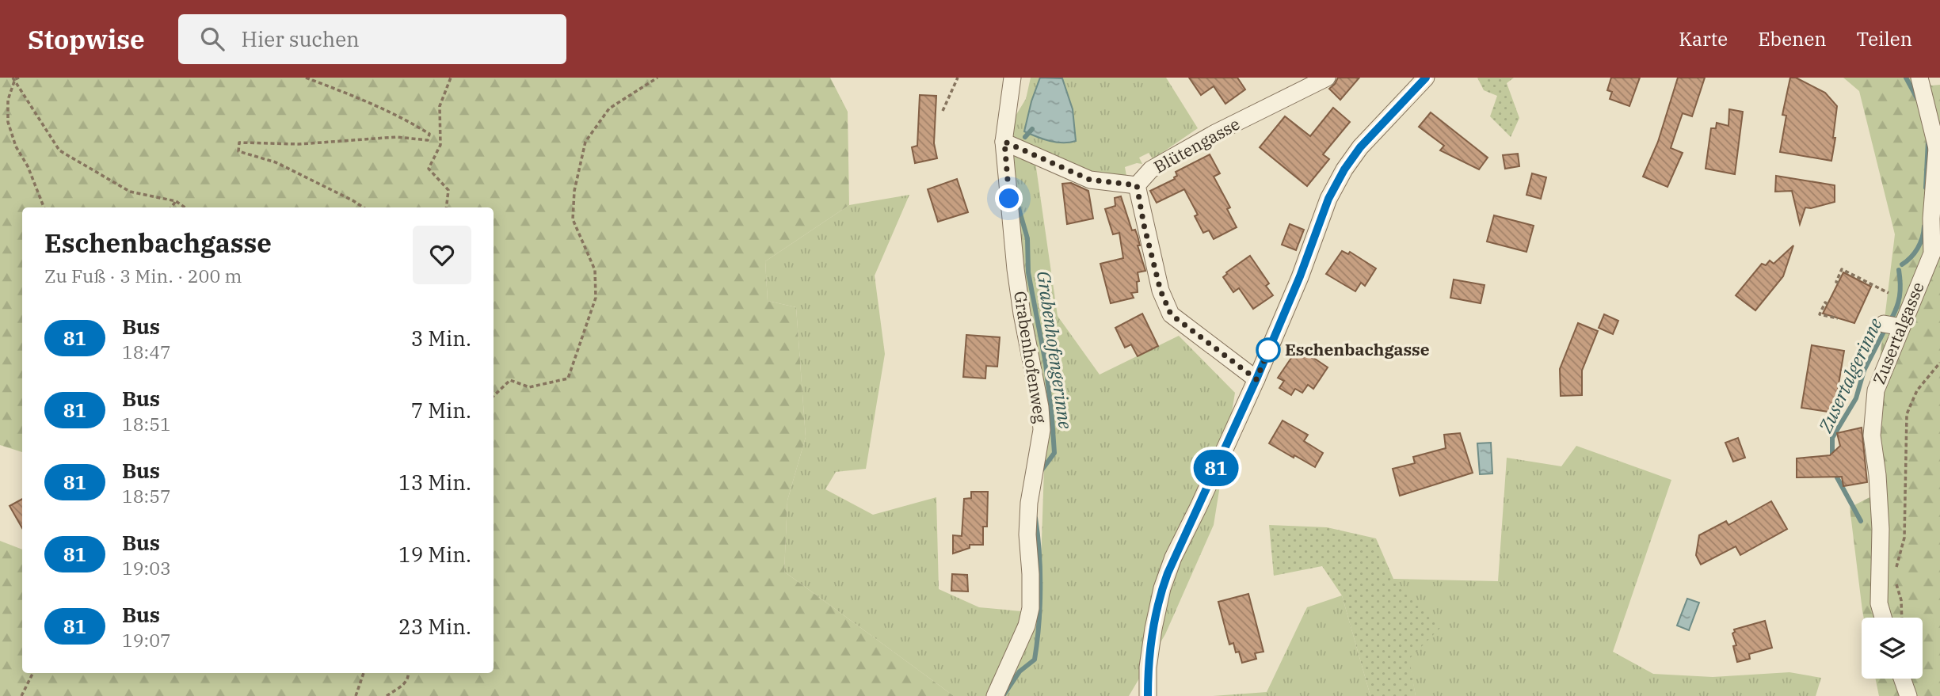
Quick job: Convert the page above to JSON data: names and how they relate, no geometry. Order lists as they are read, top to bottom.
{
  "streets": {
    "street": ["Blütengasse", "Zusertalgasse", "Grabenhofenweg"]
  },
  "crossings": [
    ["Blütengasse", "Grabenhofenweg"]
  ],
  "water": ["Grabenhofengerinne", "Zusertalgerinne"],
  "places": ["Eschenbachgasse"],
  "lines": ["bus line 81"],
  "page": {
    "header": "Stopwise",
    "search": "Hier suchen",
    "nav": ["Karte", "Ebenen", "Teilen"],
    "on_map": "81",
    "heading": ["Eschenbachgasse", "Zu Fuß · 3 Min. · 200 m"],
    "list": [
      {
        "mark": "81",
        "name": "Bus",
        "note": "18:47",
        "value": "3 Min."
      },
      {
        "mark": "81",
        "name": "Bus",
        "note": "18:51",
        "value": "7 Min."
      },
      {
        "mark": "81",
        "name": "Bus",
        "note": "18:57",
        "value": "13 Min."
      },
      {
        "mark": "81",
        "name": "Bus",
        "note": "19:03",
        "value": "19 Min."
      },
      {
        "mark": "81",
        "name": "Bus",
        "note": "19:07",
        "value": "23 Min."
      }
    ]
  }
}
